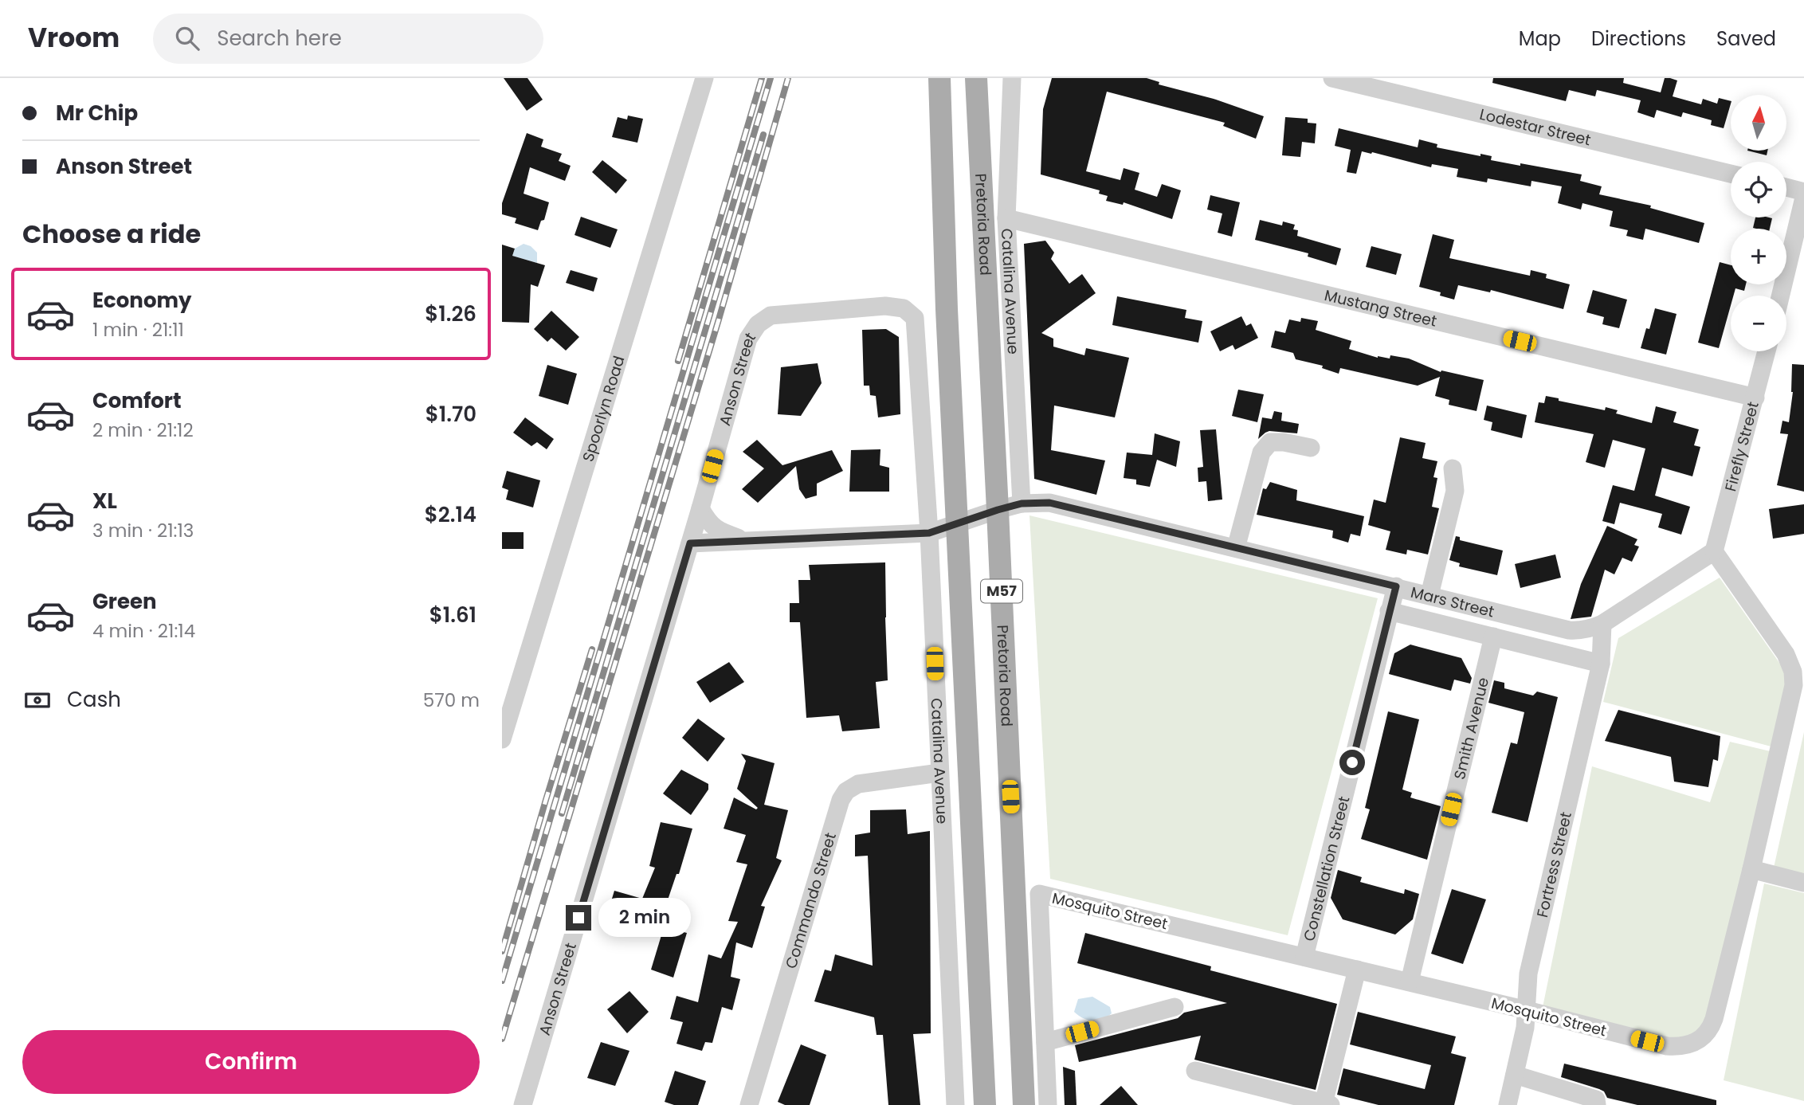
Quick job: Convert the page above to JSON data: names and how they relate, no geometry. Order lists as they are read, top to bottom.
{
  "streets": {
    "main road": ["Pretoria Road", "M57"],
    "street": [
      "Lodestar Street",
      "Catalina Avenue",
      "Mustang Street",
      "Anson Street",
      "Spoorlyn Road",
      "Firefly Street",
      "Mars Street",
      "Smith Avenue",
      "Fortress Street",
      "Constellation Street",
      "Commando Street",
      "Mosquito Street"
    ]
  },
  "crossings": [
    ["Pretoria Road", "Mars Street"],
    ["Catalina Avenue", "Mustang Street"],
    ["Catalina Avenue", "Anson Street"],
    ["Catalina Avenue", "Mars Street"],
    ["Catalina Avenue", "Commando Street"],
    ["Mustang Street", "Firefly Street"],
    ["Anson Street", "Mars Street"],
    ["Firefly Street", "Mars Street"],
    ["Firefly Street", "Mosquito Street"],
    ["M57", "Mars Street"],
    ["Mars Street", "Fortress Street"],
    ["Mars Street", "Constellation Street"],
    ["Mars Street", "Mosquito Street"],
    ["Smith Avenue", "Mosquito Street"],
    ["Fortress Street", "Mosquito Street"],
    ["Constellation Street", "Mosquito Street"]
  ],
  "north": "top",
  "page": {
    "header": "Vroom",
    "search": "Search here",
    "nav": ["Map", "Directions", "Saved"],
    "banner": ["Mr Chip", "Anson Street"],
    "map_buttons": ["+", "−"],
    "heading": "Choose a ride",
    "list": [
      {
        "name": "Economy",
        "note": "1 min · 21:11",
        "value": "$1.26"
      },
      {
        "name": "Comfort",
        "note": "2 min · 21:12",
        "value": "$1.70"
      },
      {
        "name": "XL",
        "note": "3 min · 21:13",
        "value": "$2.14"
      },
      {
        "name": "Green",
        "note": "4 min · 21:14",
        "value": "$1.61"
      }
    ],
    "pay": ["Cash", "570 m"],
    "bubble": "2 min",
    "buttons": "Confirm"
  }
}
